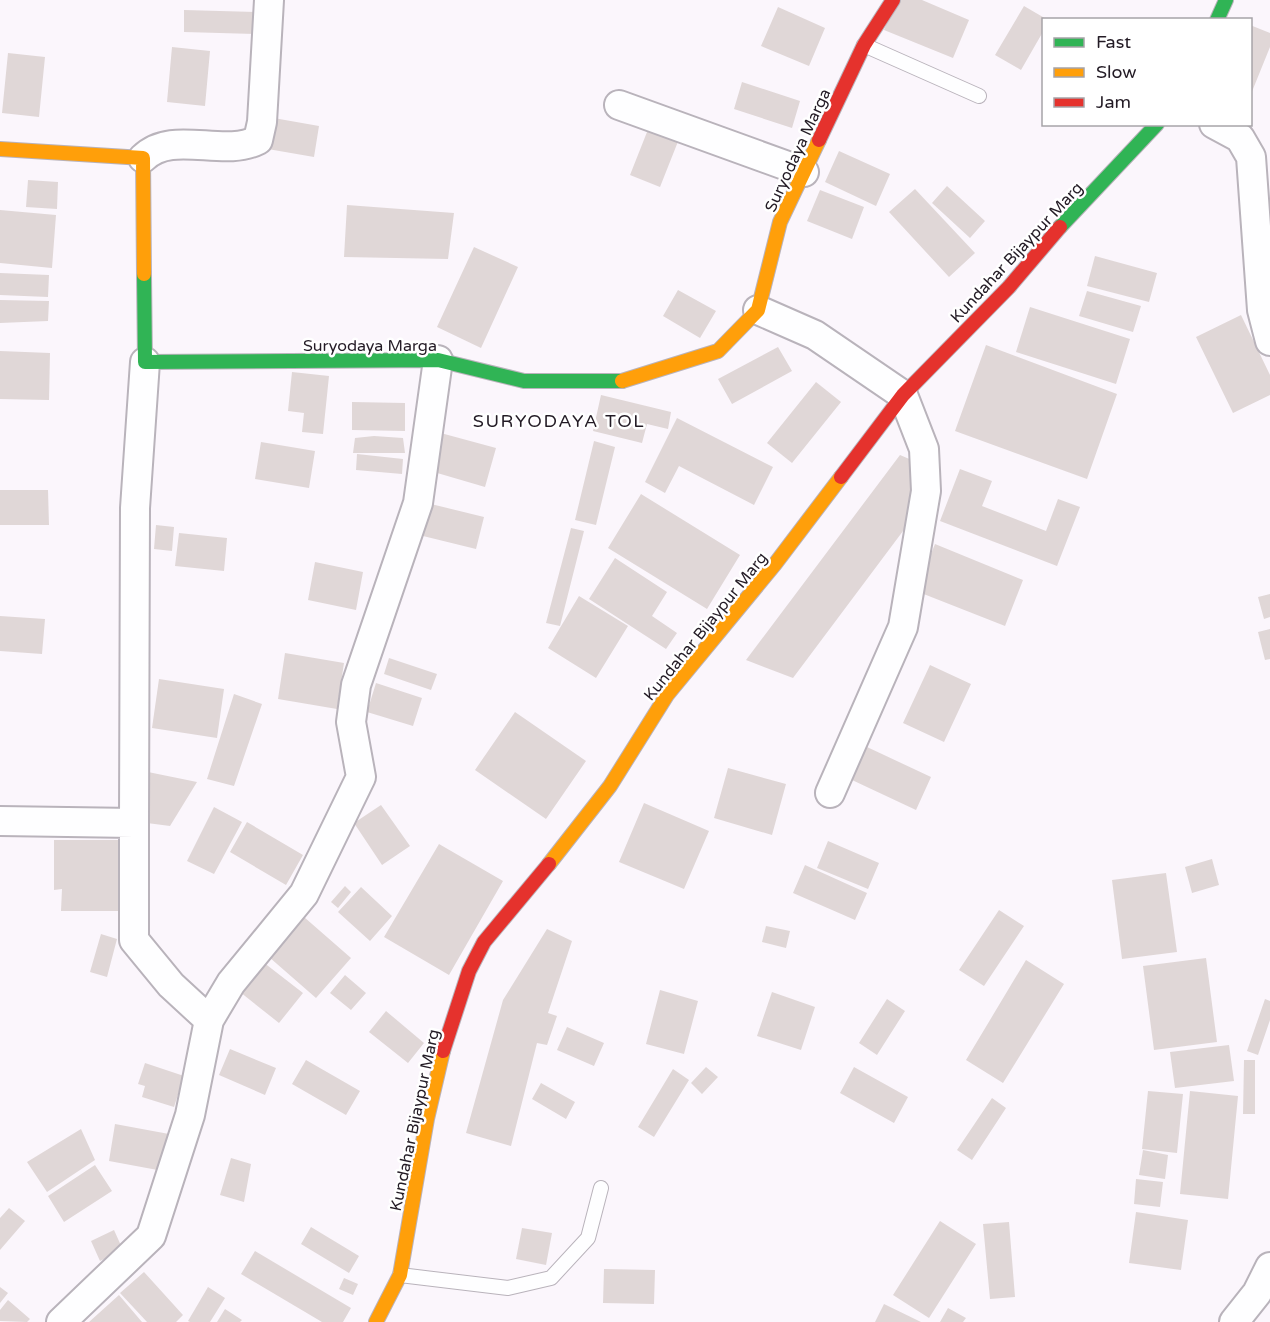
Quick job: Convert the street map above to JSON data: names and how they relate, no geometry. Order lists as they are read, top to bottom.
{
  "streets": {
    "main road": ["Suryodaya Marga", "Kundahar Bijaypur Marg"]
  },
  "districts": ["SURYODAYA TOL"],
  "legend": ["Fast", "Slow", "Jam"]
}
